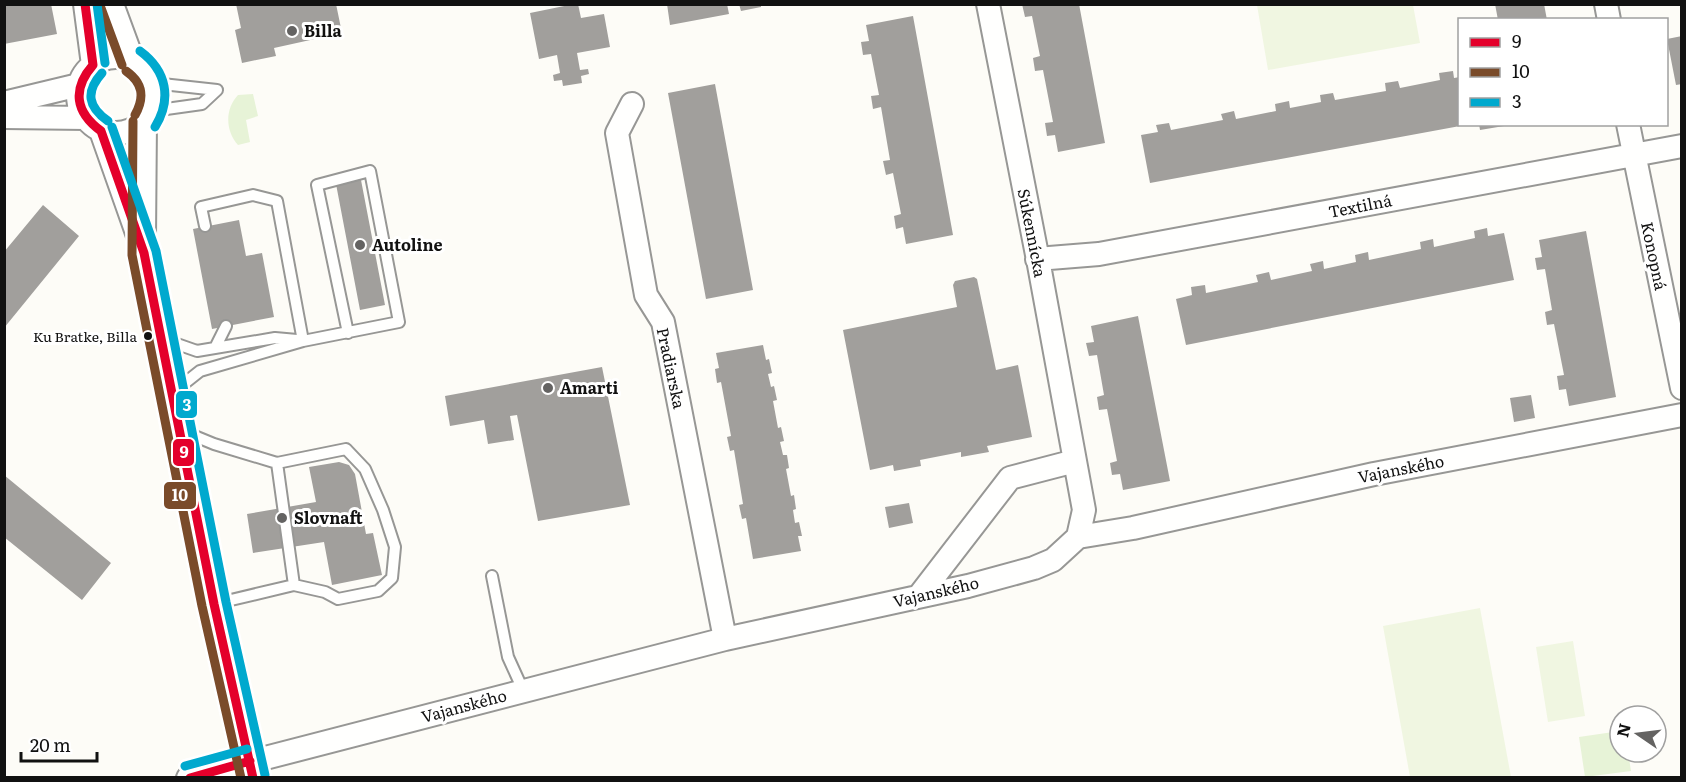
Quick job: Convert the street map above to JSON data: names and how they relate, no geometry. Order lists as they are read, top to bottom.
{
  "streets": {
    "street": [
      "Textilná",
      "Súkennícka",
      "Konopná",
      "Pradiarska",
      "Vajanského"
    ]
  },
  "crossings": [
    ["Textilná", "Súkennícka"],
    ["Textilná", "Konopná"],
    ["Súkennícka", "Vajanského"],
    ["Pradiarska", "Vajanského"]
  ],
  "places": [
    "Billa",
    "Autoline",
    "Ku Bratke, Billa",
    "Amarti",
    "Slovnaft"
  ],
  "lines": ["transit line 9", "transit line 3", "transit line 10"],
  "legend": ["9", "10", "3"],
  "scale_bar": "20 m",
  "north": "left"
}
